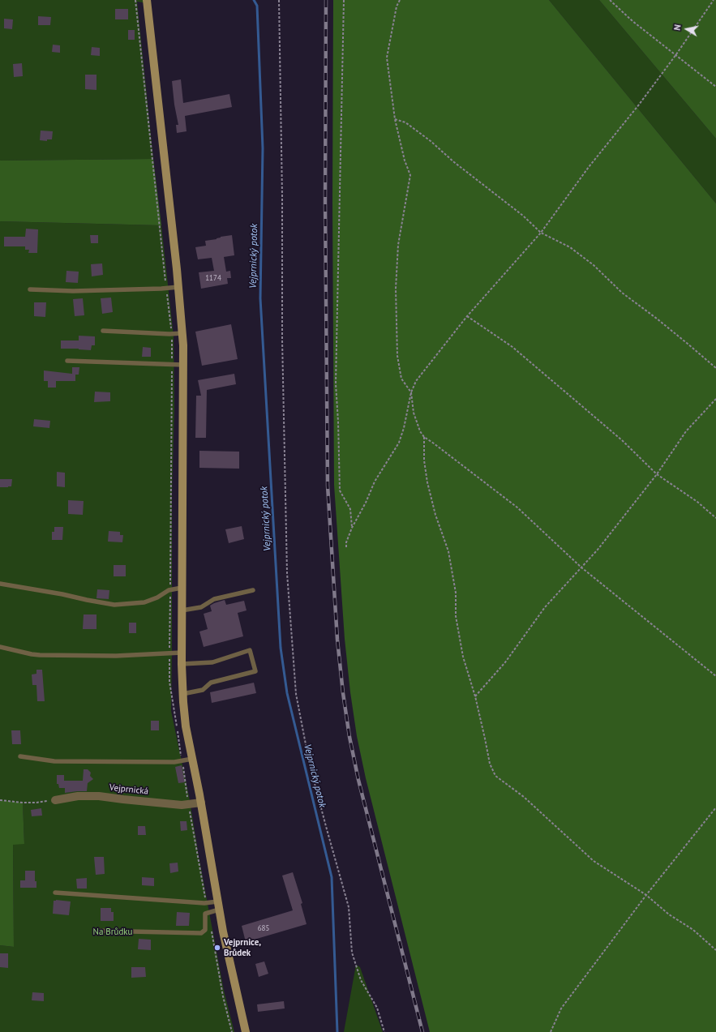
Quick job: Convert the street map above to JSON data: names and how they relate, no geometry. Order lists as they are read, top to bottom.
{
  "streets": {
    "street": ["Vejprnická"]
  },
  "water": ["Vejprnický potok"],
  "parks": ["Na Brůdku"],
  "places": ["Vejprnice, Brůdek"],
  "house_numbers": ["1174", "685"],
  "north": "left"
}
